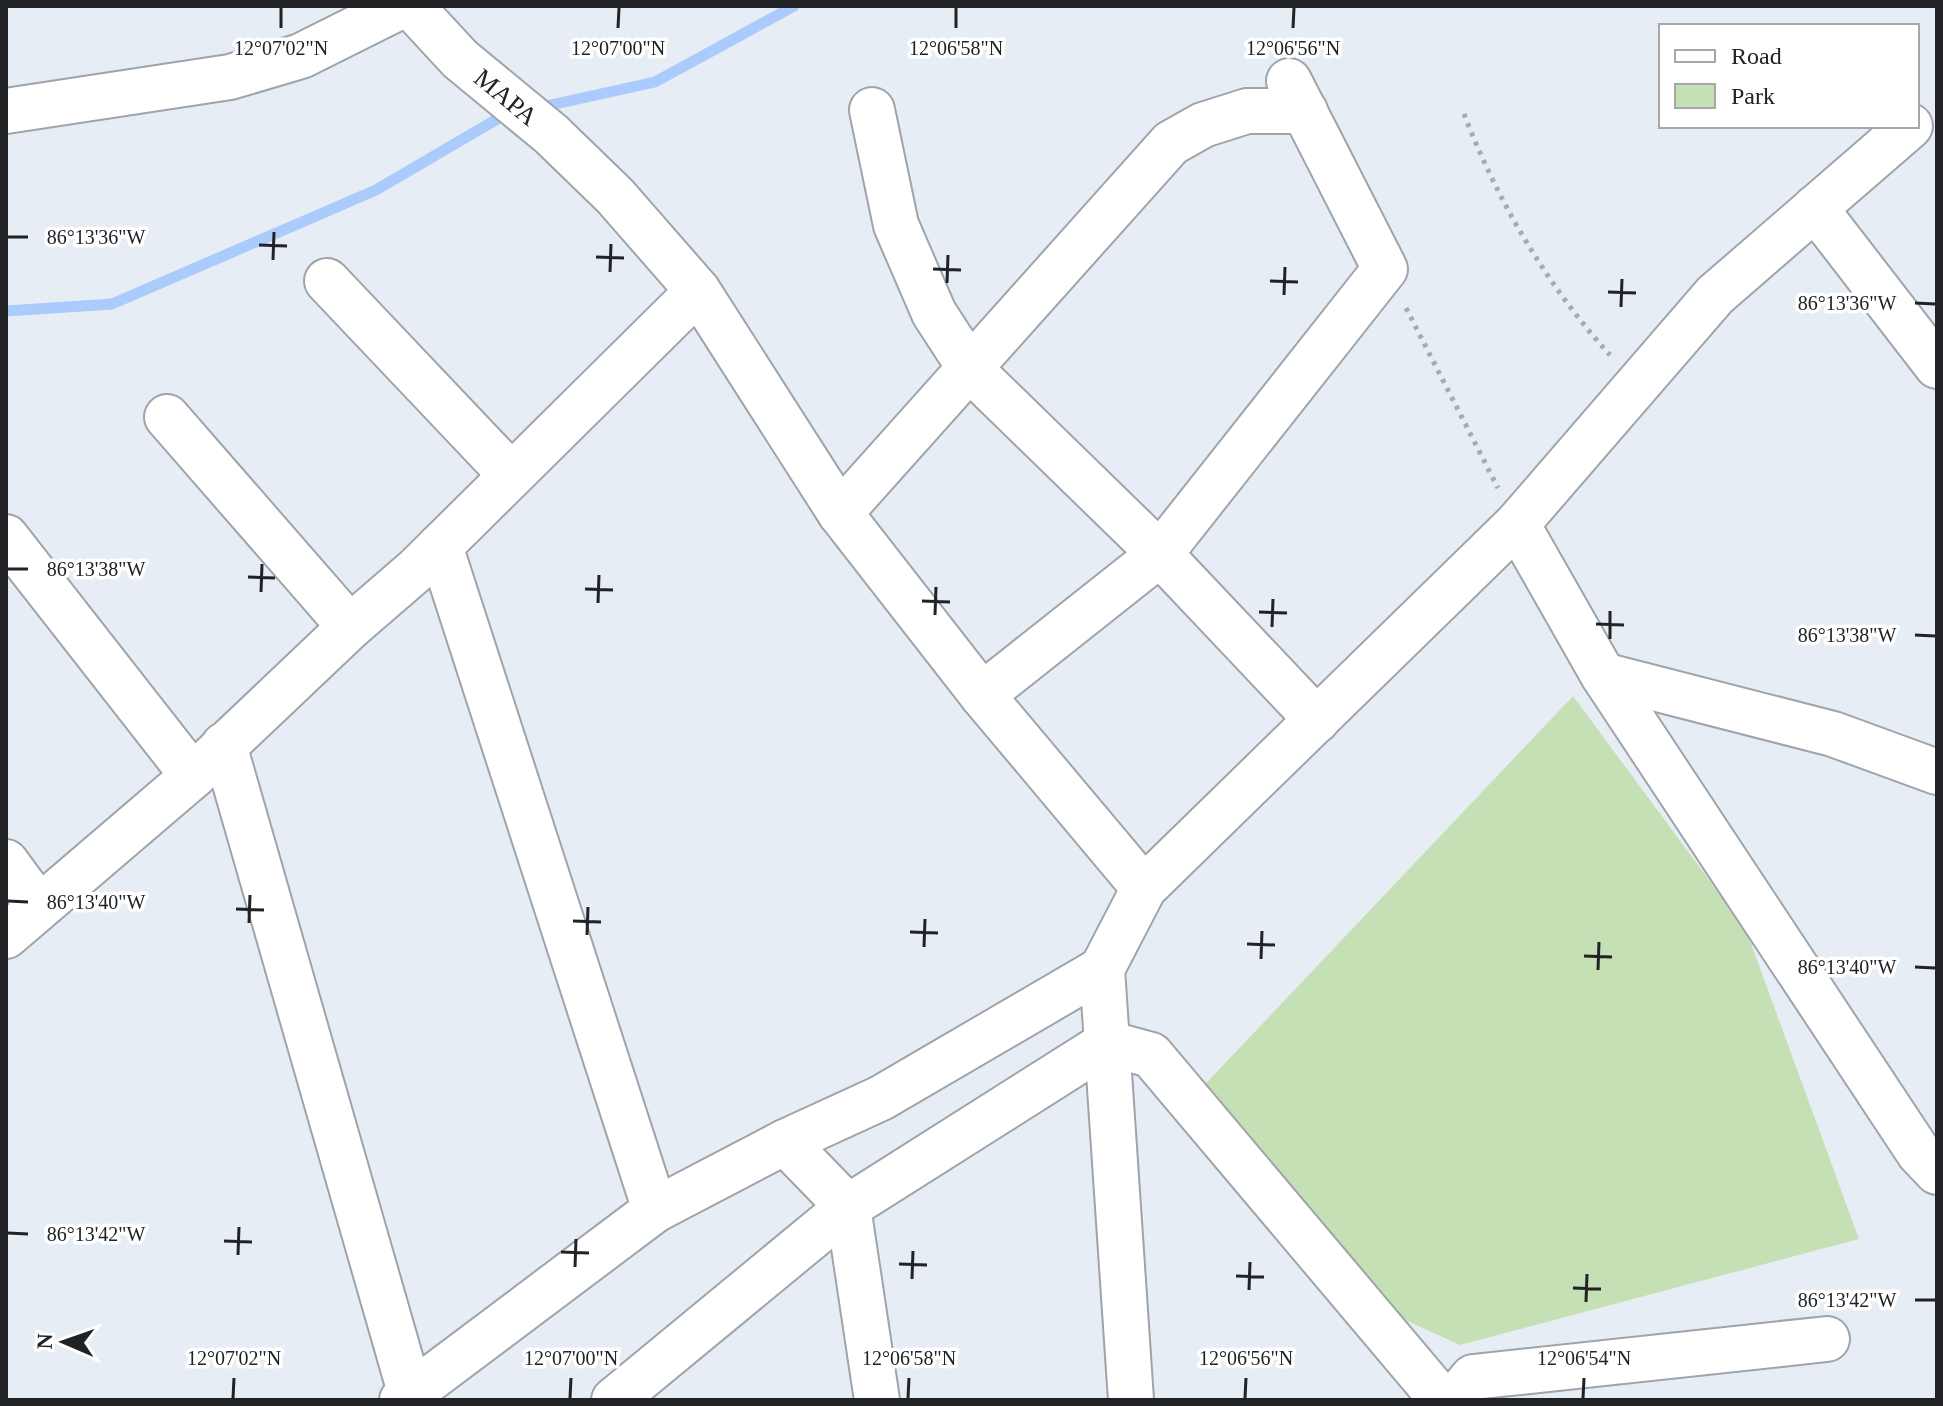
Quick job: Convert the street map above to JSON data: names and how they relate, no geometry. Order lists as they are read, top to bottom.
{
  "streets": {
    "street": ["MAPA"]
  },
  "legend": ["Road", "Park"],
  "north": "left",
  "coordinates": [
    "12°07'02\"N",
    "12°07'00\"N",
    "12°06'58\"N",
    "12°06'56\"N",
    "86°13'36\"W",
    "86°13'38\"W",
    "86°13'40\"W",
    "86°13'42\"W",
    "12°06'54\"N"
  ]
}
